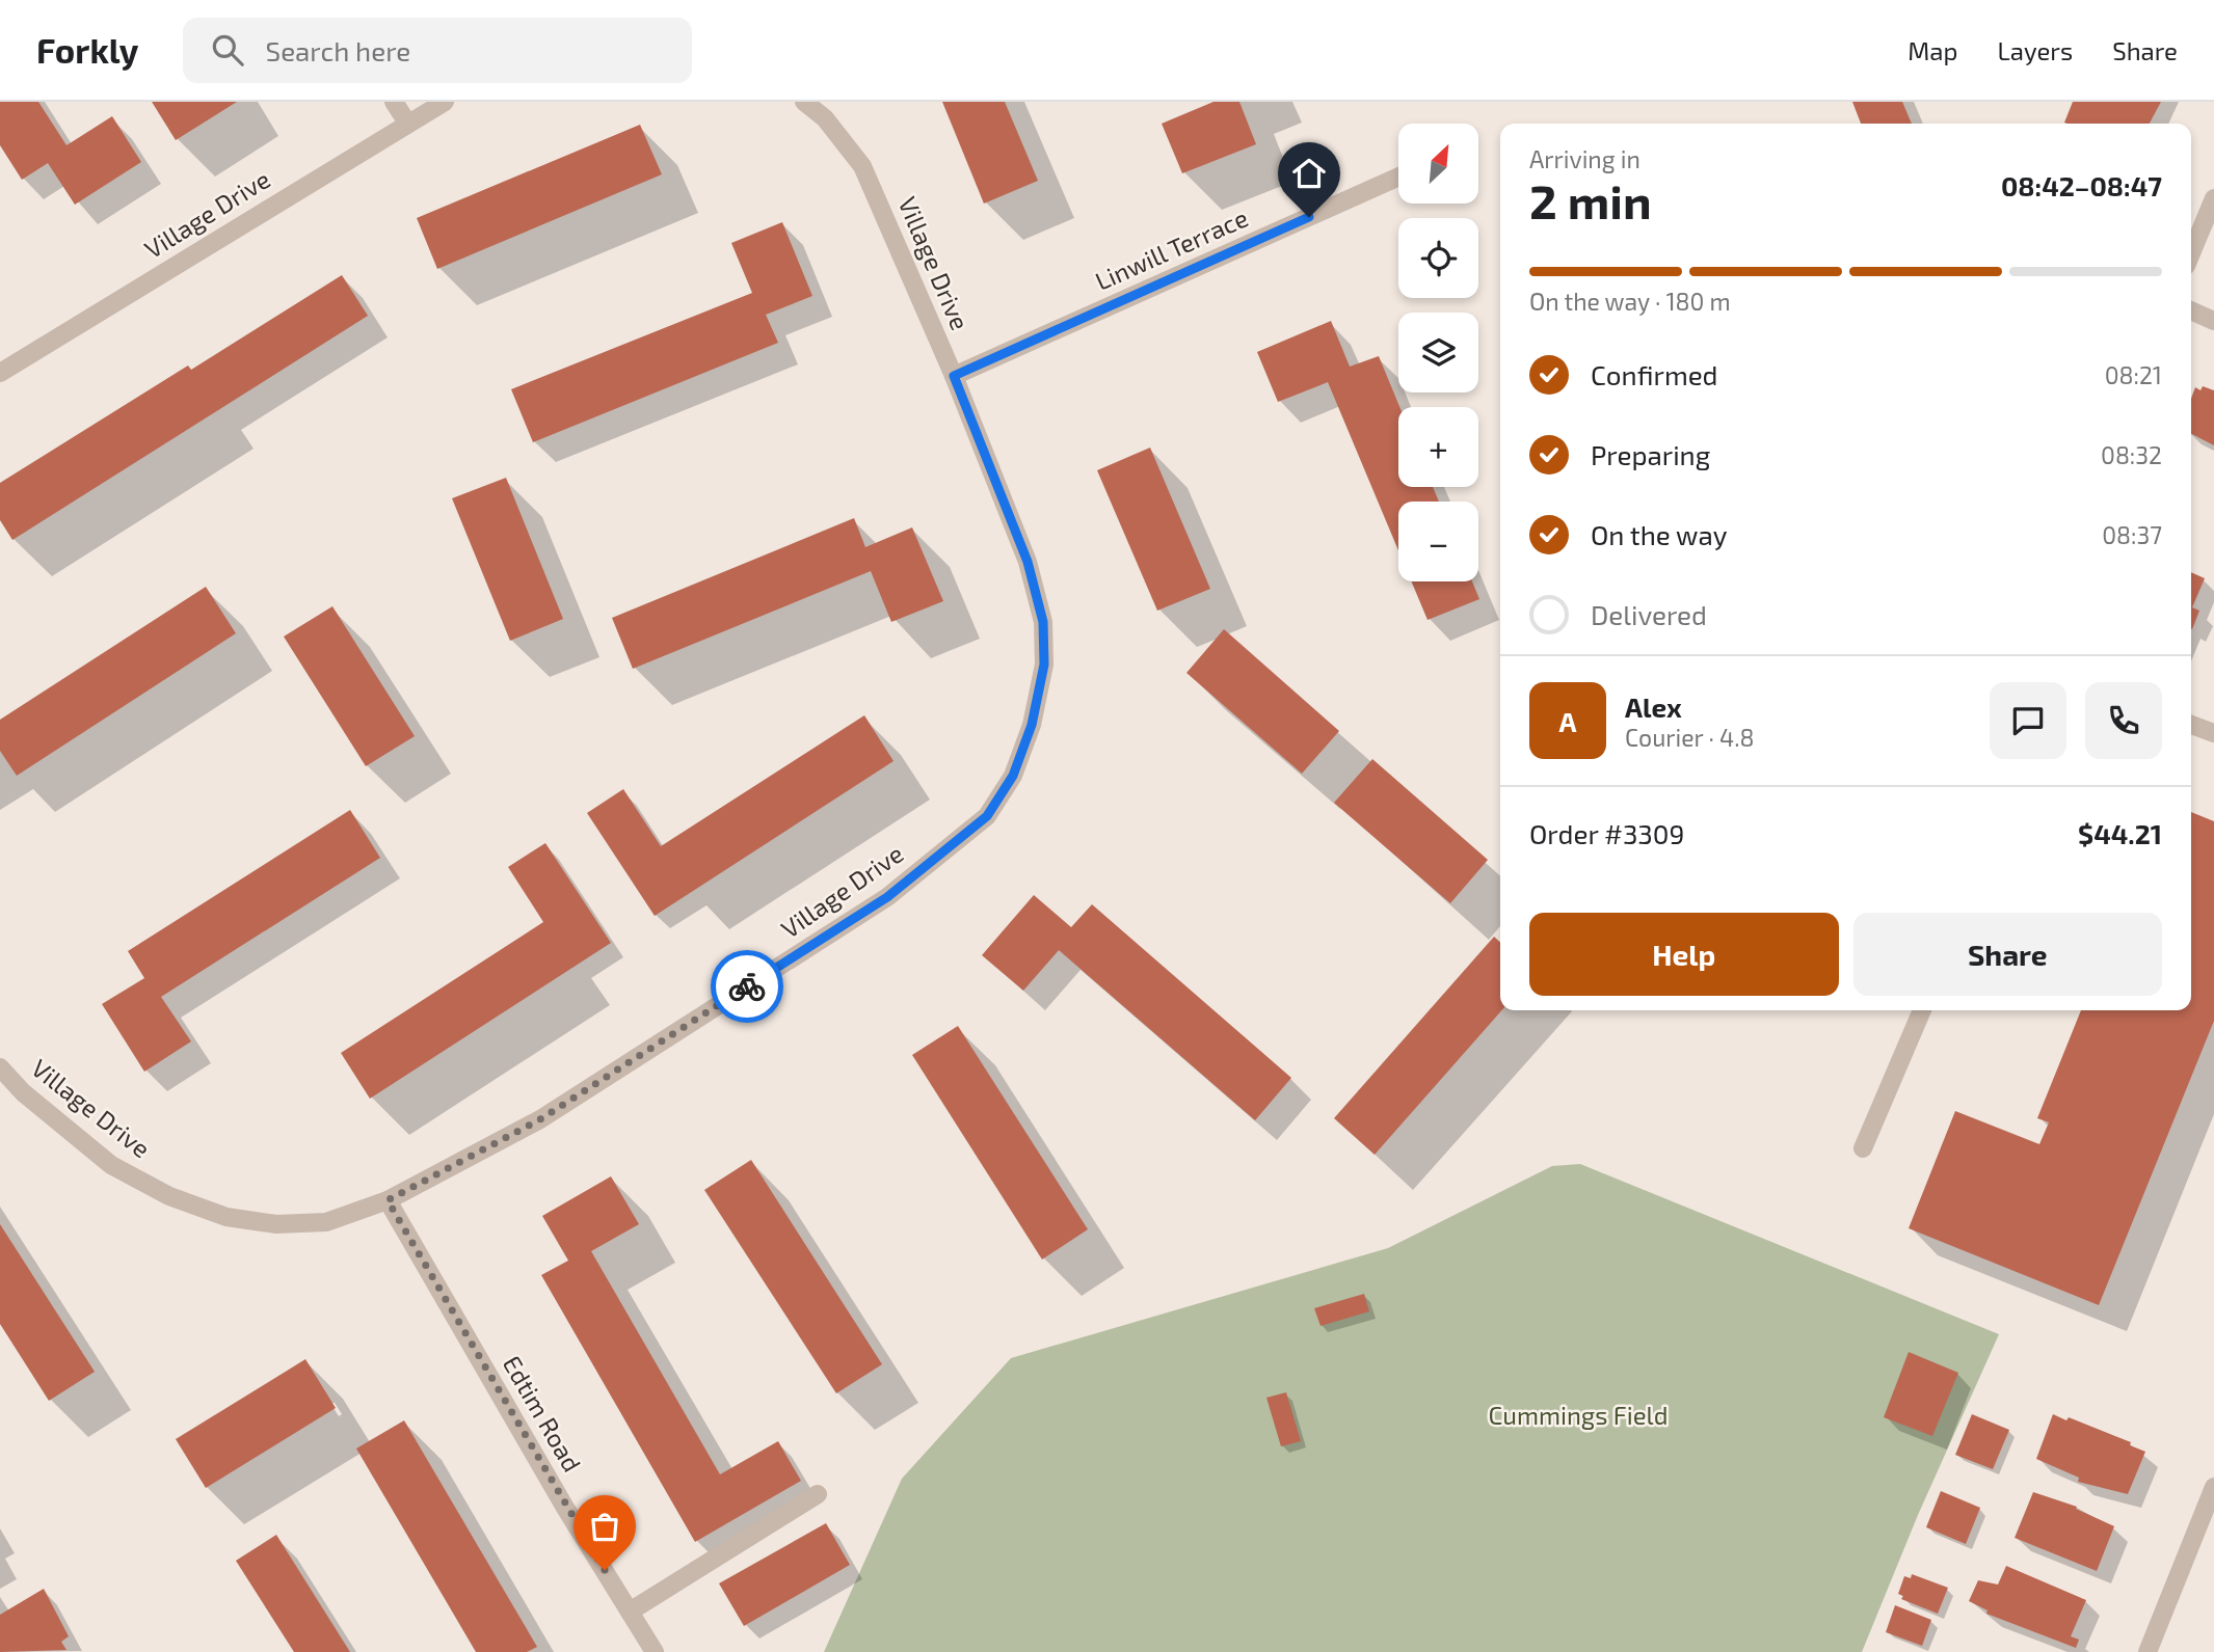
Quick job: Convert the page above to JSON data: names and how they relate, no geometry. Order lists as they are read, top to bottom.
{
  "streets": {
    "street": ["Village Drive", "Linwill Terrace", "Edtim Road"]
  },
  "crossings": [
    ["Village Drive", "Linwill Terrace"],
    ["Village Drive", "Edtim Road"]
  ],
  "parks": ["Cummings Field"],
  "north": "top right",
  "page": {
    "header": "Forkly",
    "search": "Search here",
    "nav": ["Map", "Layers", "Share"],
    "map_buttons": ["+", "−"],
    "heading": ["2 min", "Arriving in", "08:42–08:47"],
    "panel": [
      "Alex",
      "Courier · 4.8",
      "Order #3309",
      "$44.21"
    ],
    "bar": "On the way · 180 m",
    "list": [
      ["Confirmed", "08:21"],
      ["Preparing", "08:32"],
      ["On the way", "08:37"],
      "Delivered"
    ],
    "round": "A",
    "buttons": ["Help", "Share"]
  }
}
